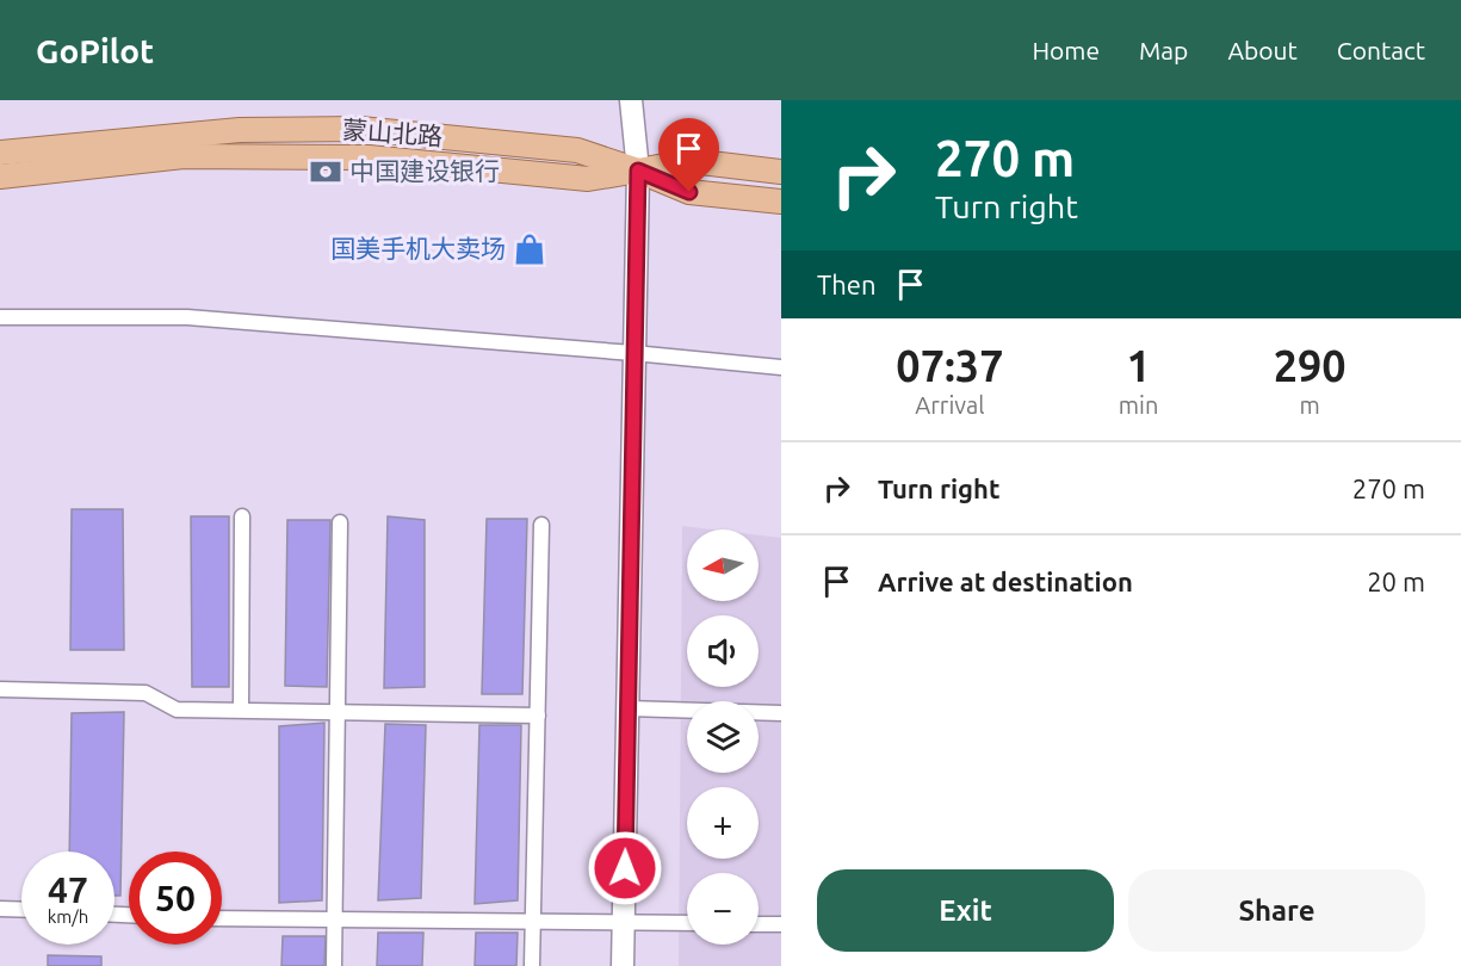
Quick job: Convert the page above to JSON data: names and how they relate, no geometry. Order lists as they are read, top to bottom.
{
  "streets": {
    "main road": ["蒙山北路"]
  },
  "places": {
    "bank": ["中国建设银行"],
    "shop": ["国美手机大卖场"]
  },
  "north": "left",
  "page": {
    "header": "GoPilot",
    "nav": [
      "Home",
      "Map",
      "About",
      "Contact"
    ],
    "turn": ["270 m", "Turn right"],
    "then": "Then",
    "eta": [
      "07:37",
      "Arrival",
      "1",
      "min",
      "290",
      "m"
    ],
    "list": [
      {
        "name": "Turn right",
        "value": "270 m"
      },
      {
        "name": "Arrive at destination",
        "value": "20 m"
      }
    ],
    "map_buttons": ["+", "−"],
    "speed": "47 km/h",
    "limit": "50",
    "buttons": ["Exit", "Share"]
  }
}
